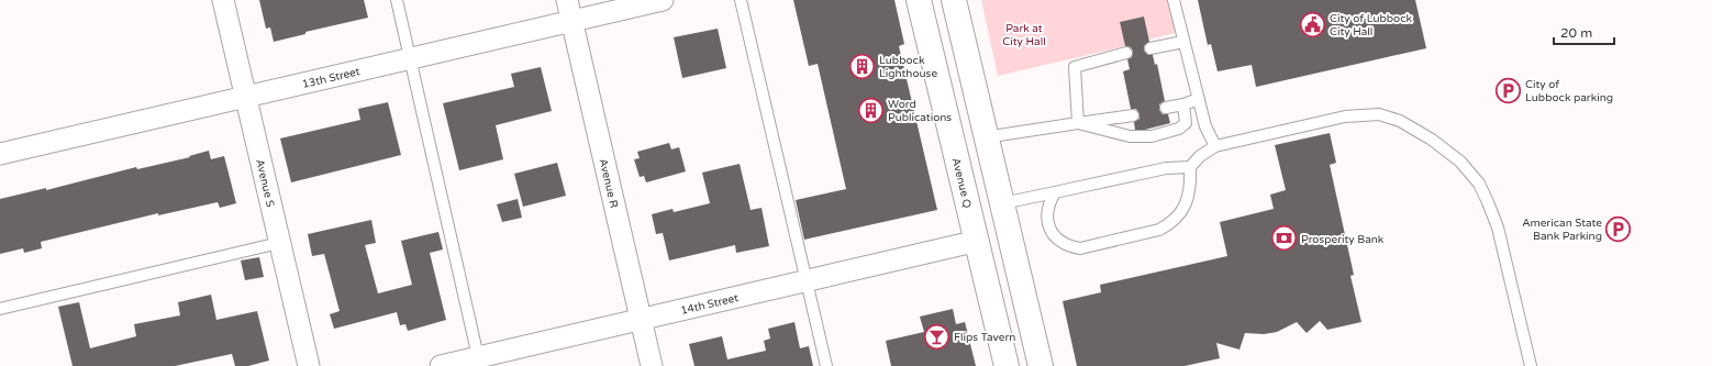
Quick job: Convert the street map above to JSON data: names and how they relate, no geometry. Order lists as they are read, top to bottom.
{
  "streets": {
    "highway": ["Avenue Q"],
    "street": [
      "13th Street",
      "Avenue R",
      "Avenue S",
      "14th Street"
    ]
  },
  "crossings": [
    ["13th Street", "Avenue R"],
    ["13th Street", "Avenue S"],
    ["Avenue R", "14th Street"],
    ["Avenue Q", "14th Street"]
  ],
  "parks": ["Park at City Hall"],
  "places": {
    "public building": ["City of Lubbock City Hall"],
    "building": ["Lubbock Lighthouse", "Word Publications"],
    "parking": ["City of Lubbock parking", "American State Bank Parking"],
    "bank": ["Prosperity Bank"],
    "bar": ["Flips Tavern"]
  },
  "scale_bar": "20 m"
}
